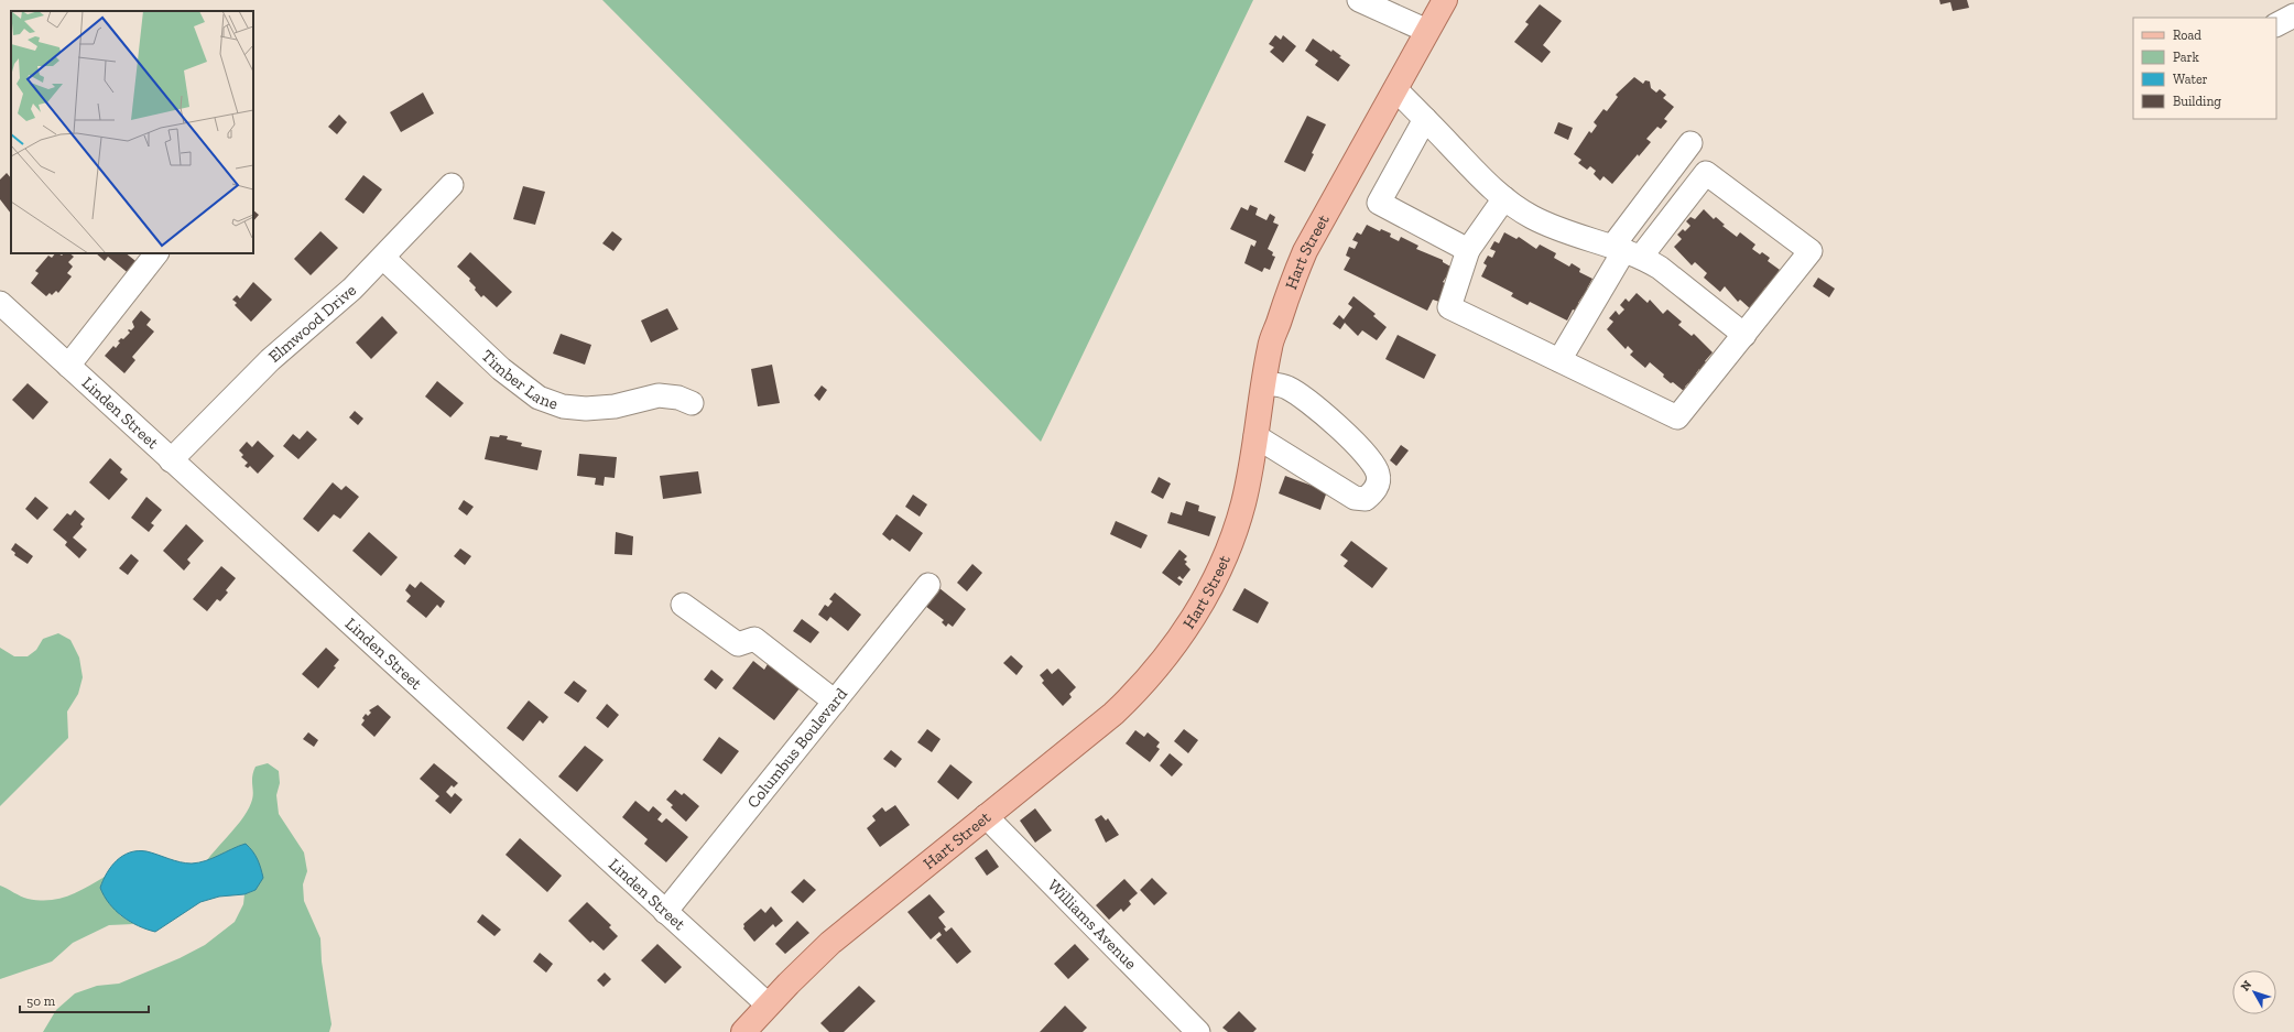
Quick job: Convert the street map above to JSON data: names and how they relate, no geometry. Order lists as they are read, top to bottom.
{
  "streets": {
    "main road": ["Hart Street"],
    "street": [
      "Elmwood Drive",
      "Timber Lane",
      "Linden Street",
      "Columbus Boulevard",
      "Williams Avenue"
    ]
  },
  "crossings": [
    ["Hart Street", "Linden Street"],
    ["Hart Street", "Williams Avenue"],
    ["Elmwood Drive", "Timber Lane"],
    ["Elmwood Drive", "Linden Street"],
    ["Linden Street", "Columbus Boulevard"]
  ],
  "legend": [
    "Road",
    "Park",
    "Water",
    "Building"
  ],
  "scale_bar": "50 m",
  "north": "top left"
}
